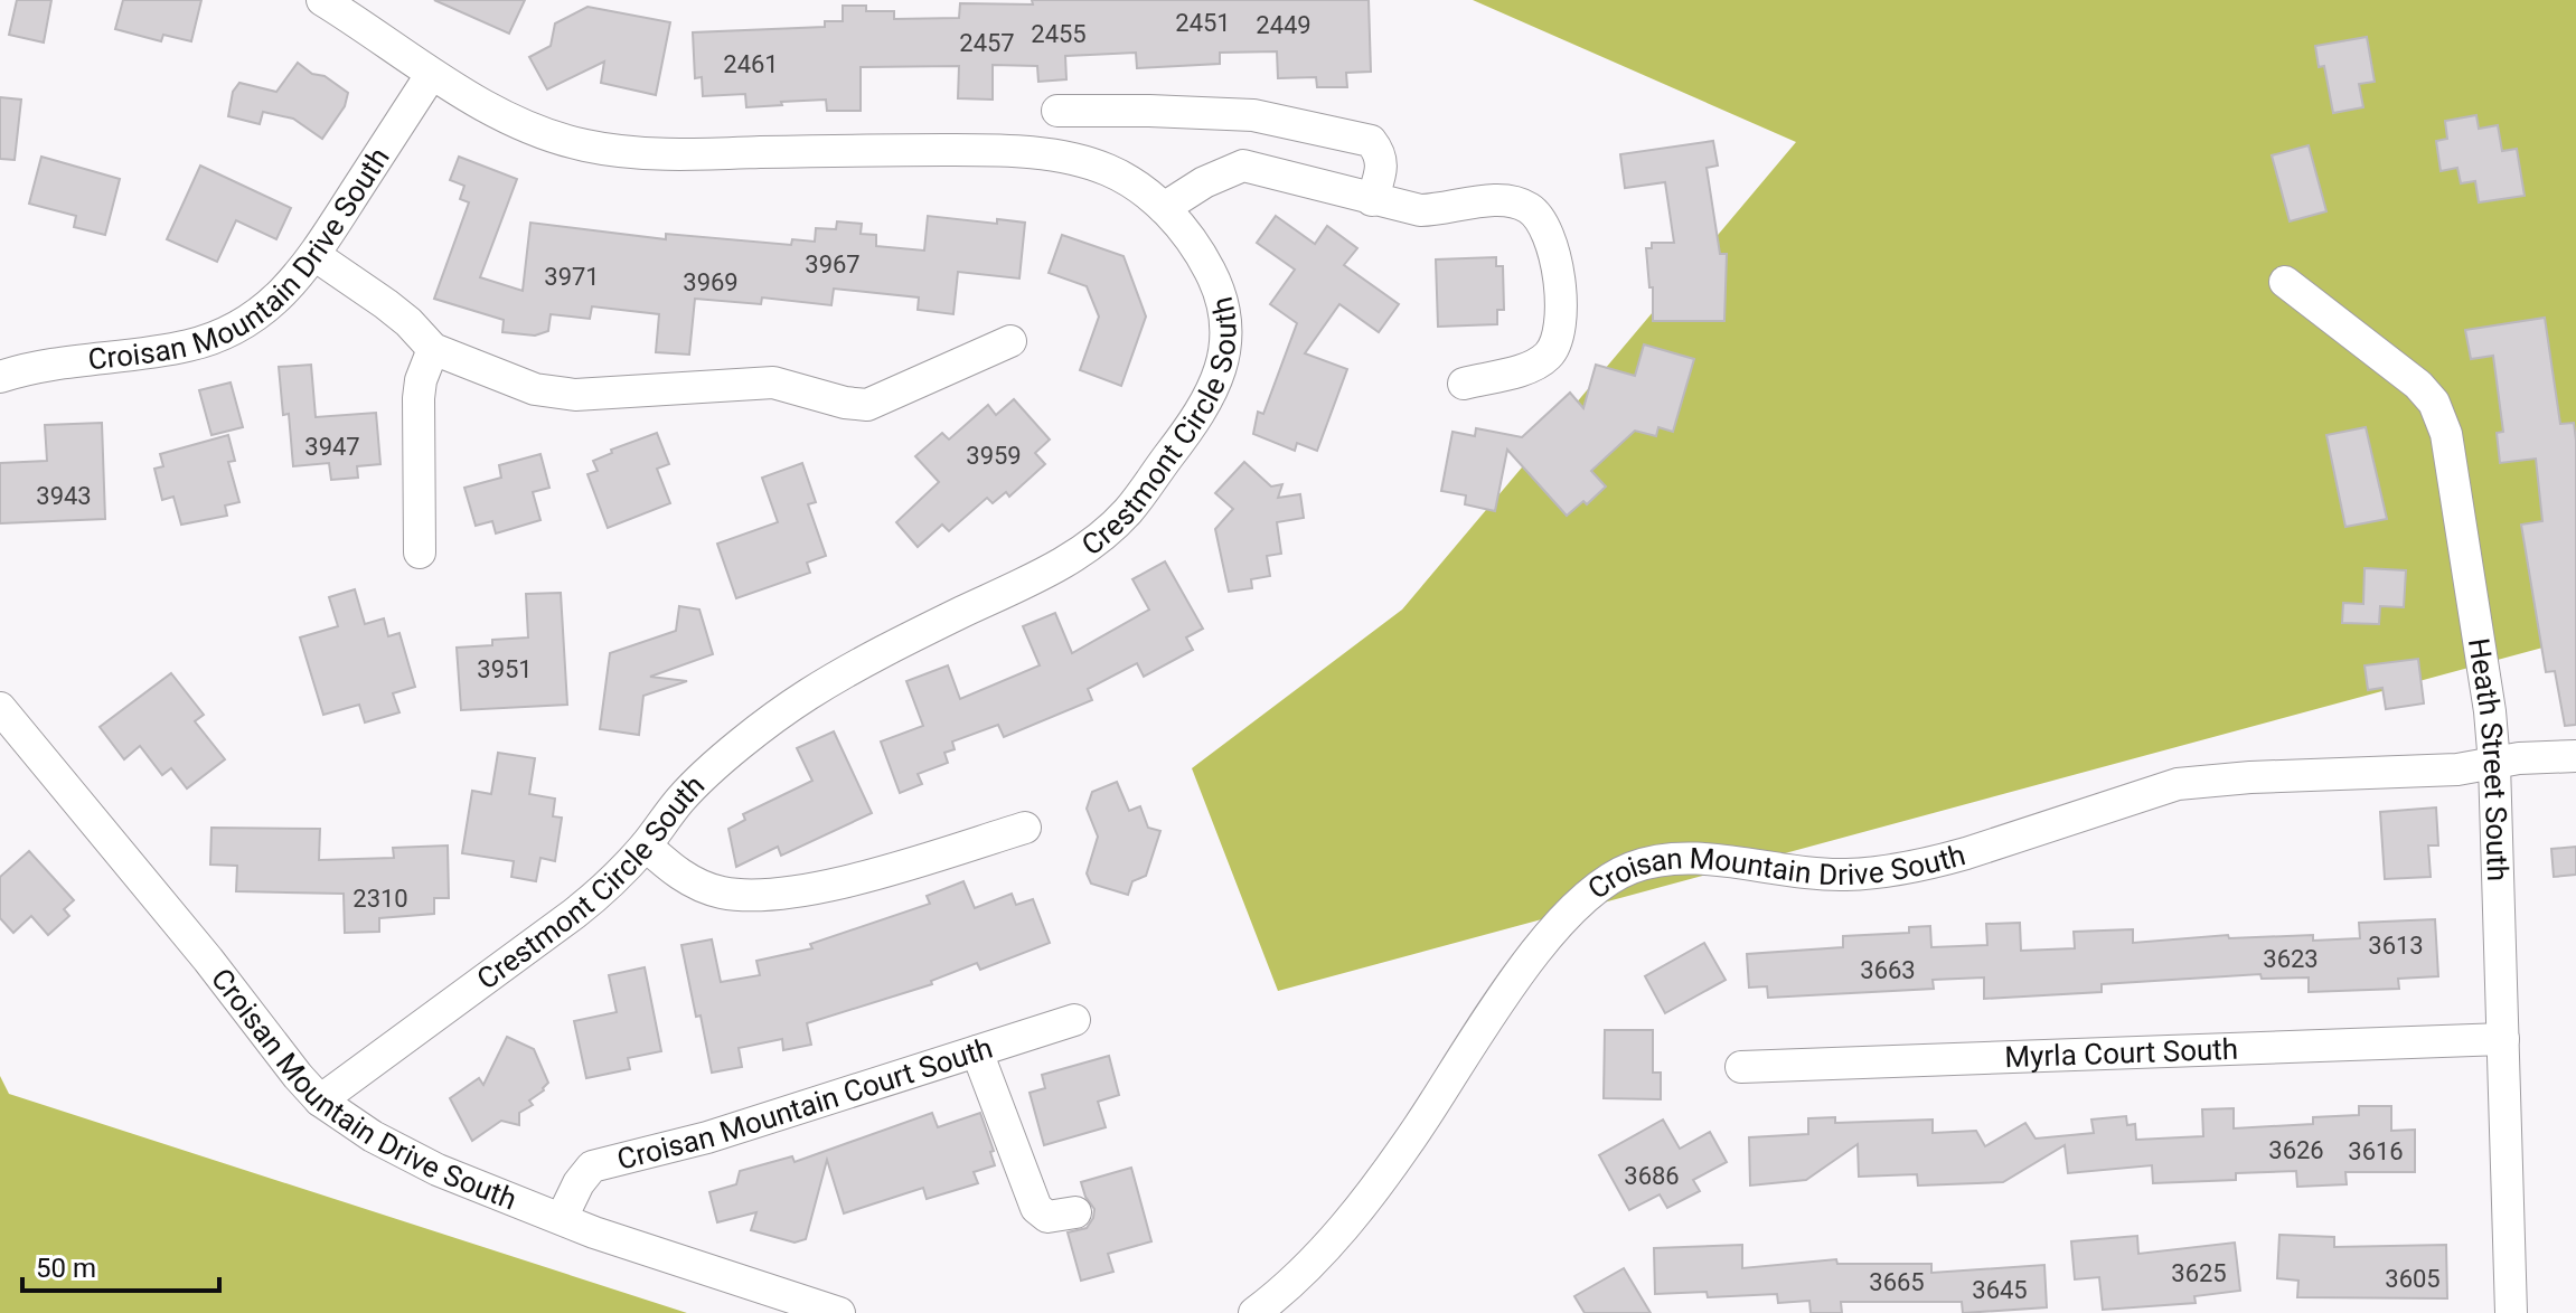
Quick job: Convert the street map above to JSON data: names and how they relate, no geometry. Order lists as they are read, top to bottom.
{
  "streets": {
    "street": [
      "Croisan Mountain Drive South",
      "Crestmont Circle South",
      "Heath Street South",
      "Myrla Court South",
      "Croisan Mountain Court South"
    ]
  },
  "crossings": [
    ["Croisan Mountain Drive South", "Crestmont Circle South"],
    ["Croisan Mountain Drive South", "Heath Street South"],
    ["Croisan Mountain Drive South", "Croisan Mountain Court South"],
    ["Heath Street South", "Myrla Court South"]
  ],
  "house_numbers": [
    "2451",
    "2449",
    "2455",
    "2457",
    "2461",
    "3967",
    "3971",
    "3969",
    "3947",
    "3959",
    "3943",
    "3951",
    "2310",
    "3613",
    "3623",
    "3663",
    "3626",
    "3616",
    "3686",
    "3625",
    "3605",
    "3665",
    "3645"
  ],
  "scale_bar": "50 m"
}
